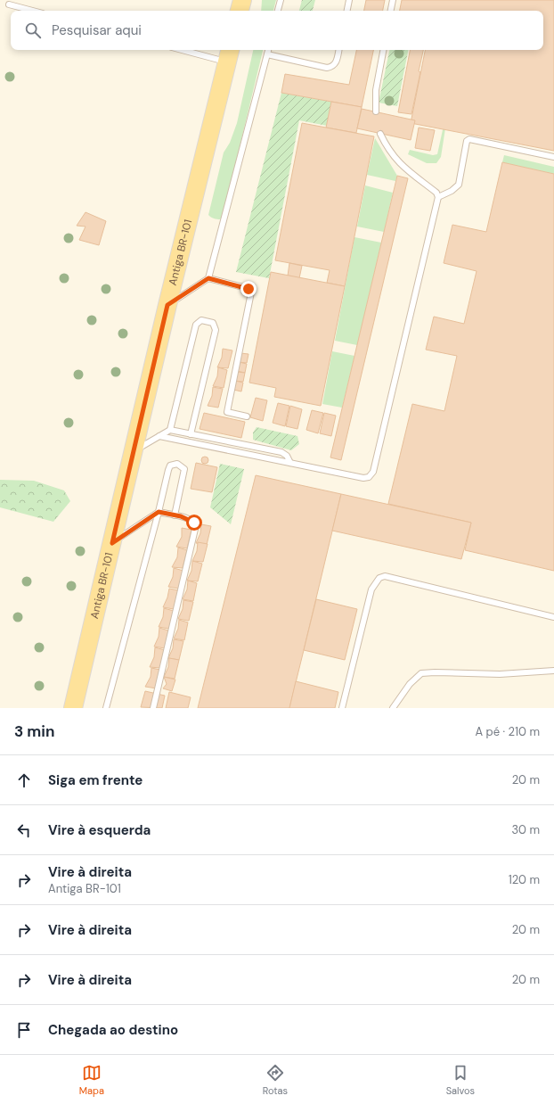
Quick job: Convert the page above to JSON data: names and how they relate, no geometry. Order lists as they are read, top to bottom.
{
  "streets": {
    "main road": ["Antiga BR-101"]
  },
  "page": {
    "search": "Pesquisar aqui",
    "heading": ["3 min", "A pé · 210 m"],
    "list": [
      ["Siga em frente", "20 m"],
      ["Vire à esquerda", "30 m"],
      ["Vire à direita", "Antiga BR-101", "120 m"],
      ["Vire à direita", "20 m"],
      ["Vire à direita", "20 m"],
      "Chegada ao destino"
    ],
    "nav": ["Mapa", "Rotas", "Salvos"]
  }
}
